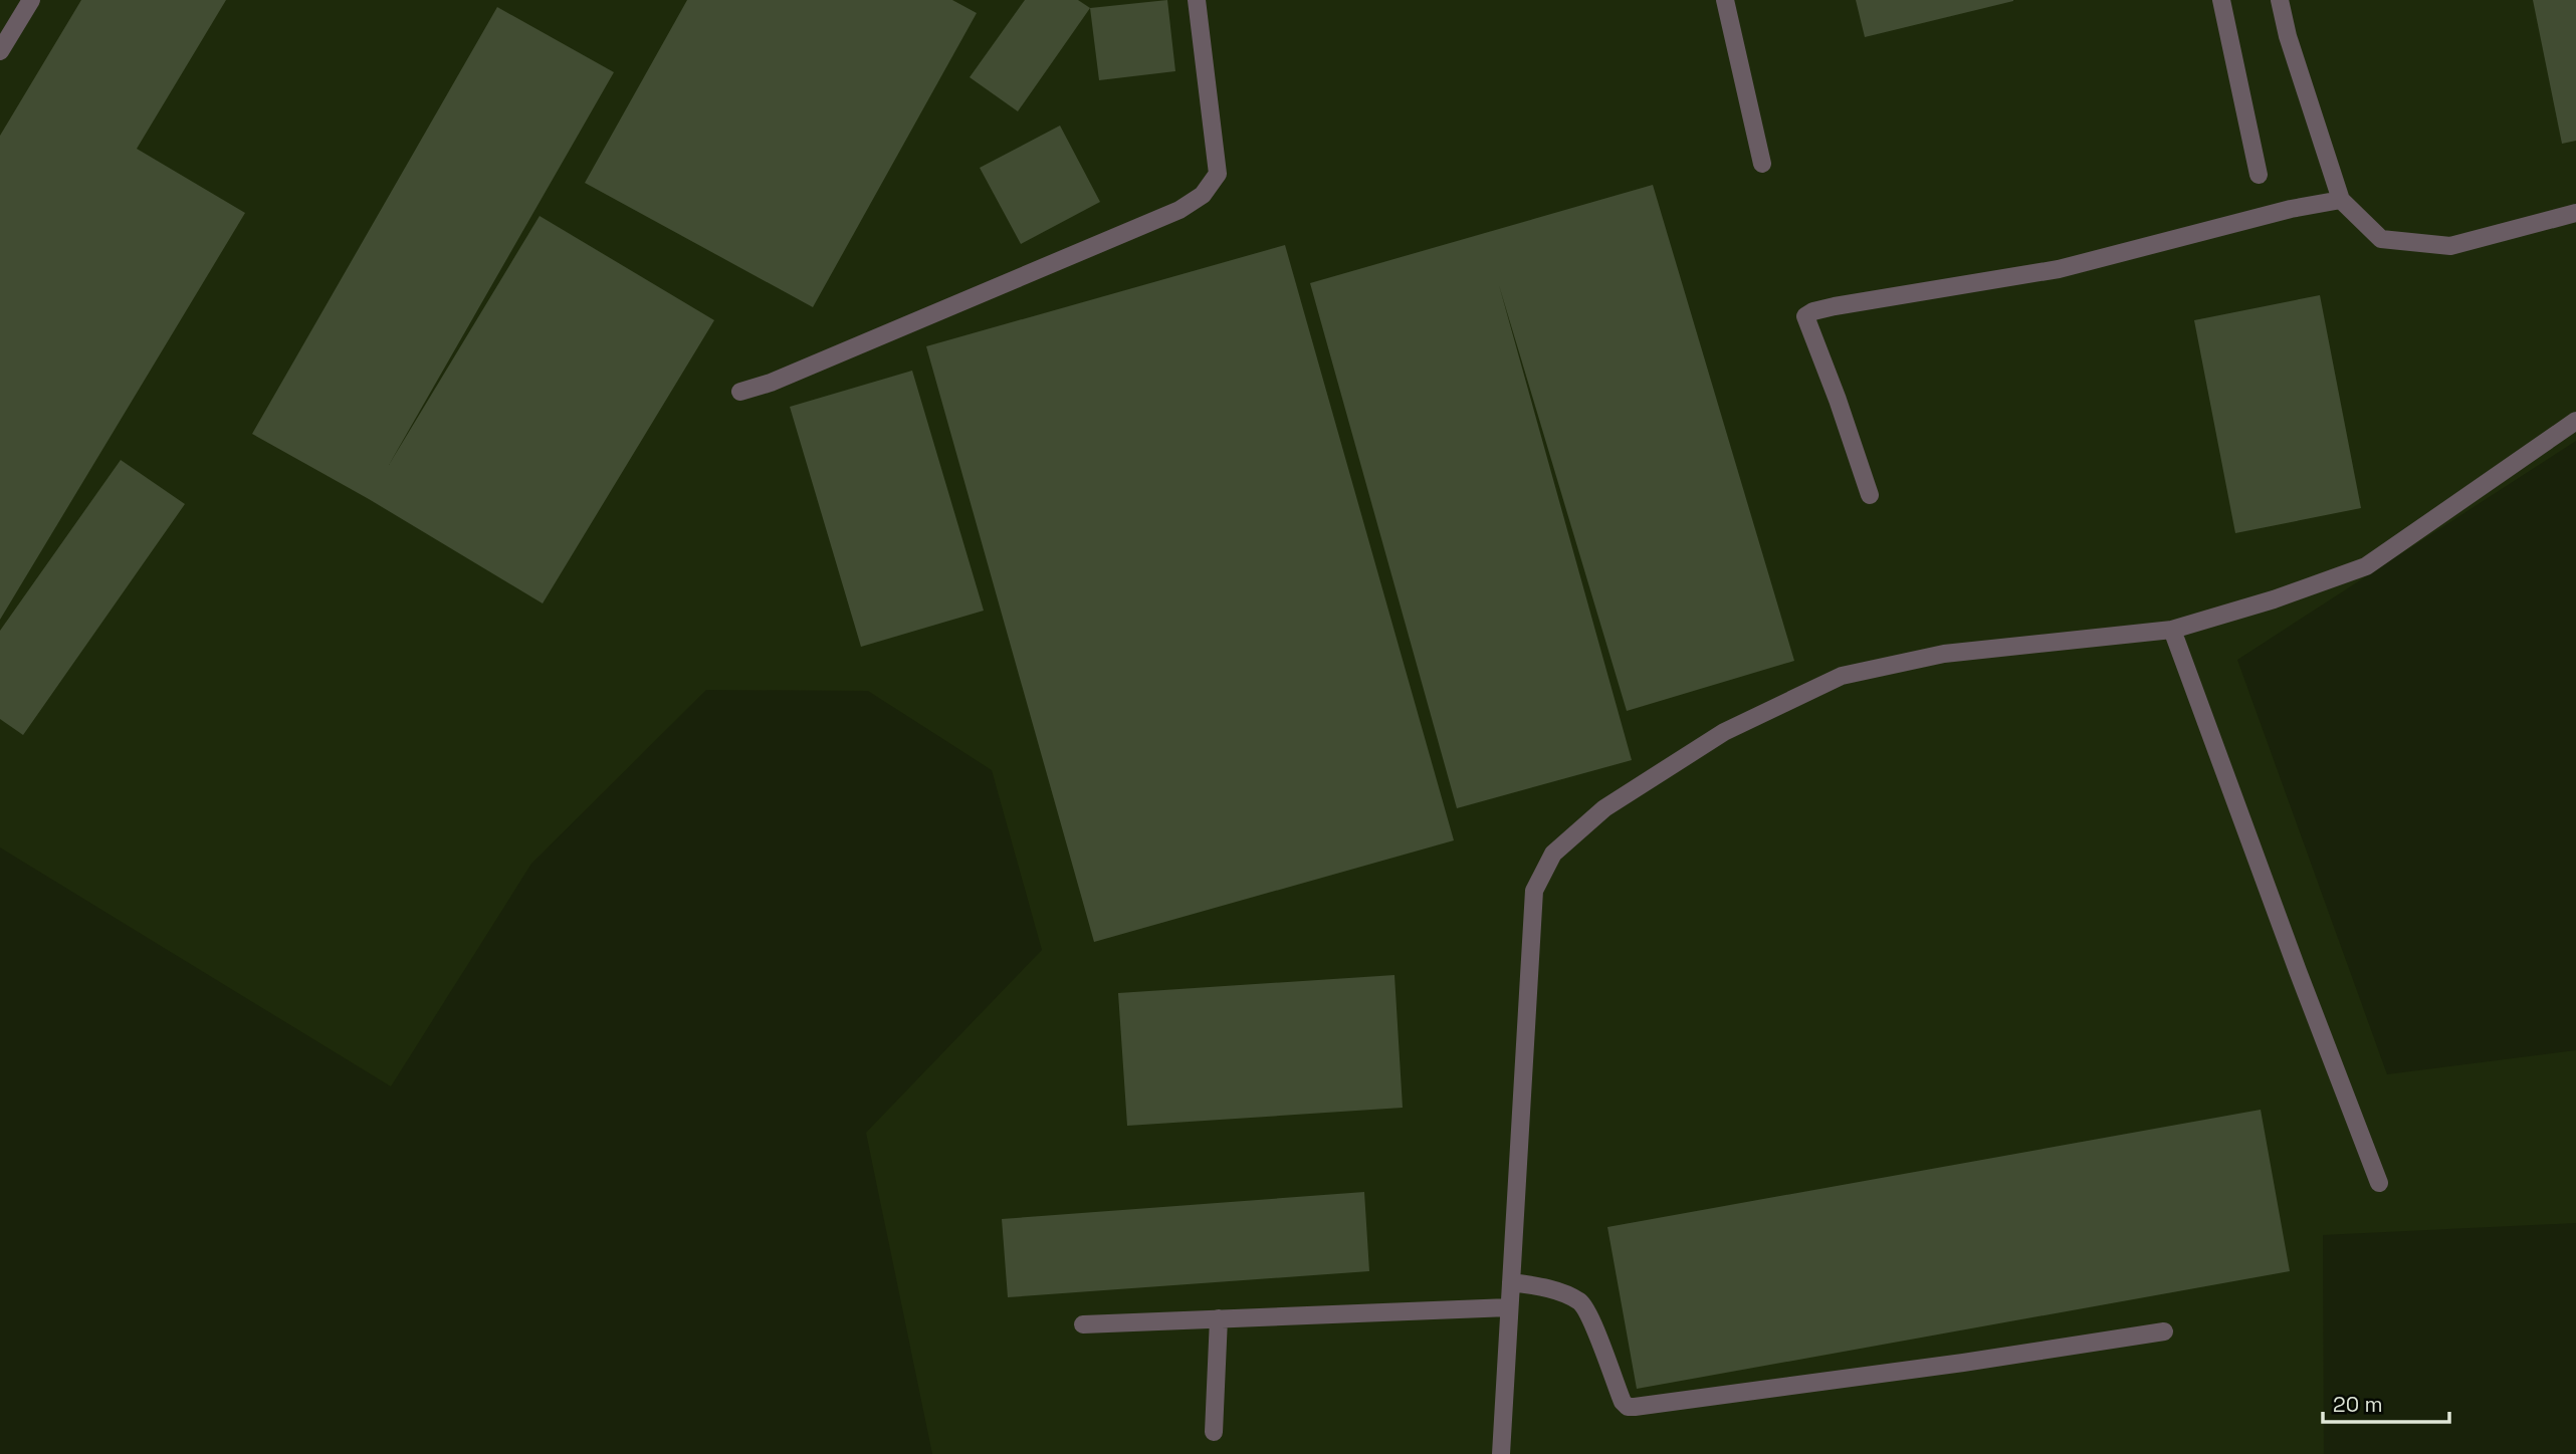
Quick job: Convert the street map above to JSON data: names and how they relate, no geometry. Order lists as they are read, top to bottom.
{
  "scale_bar": "20 m"
}
